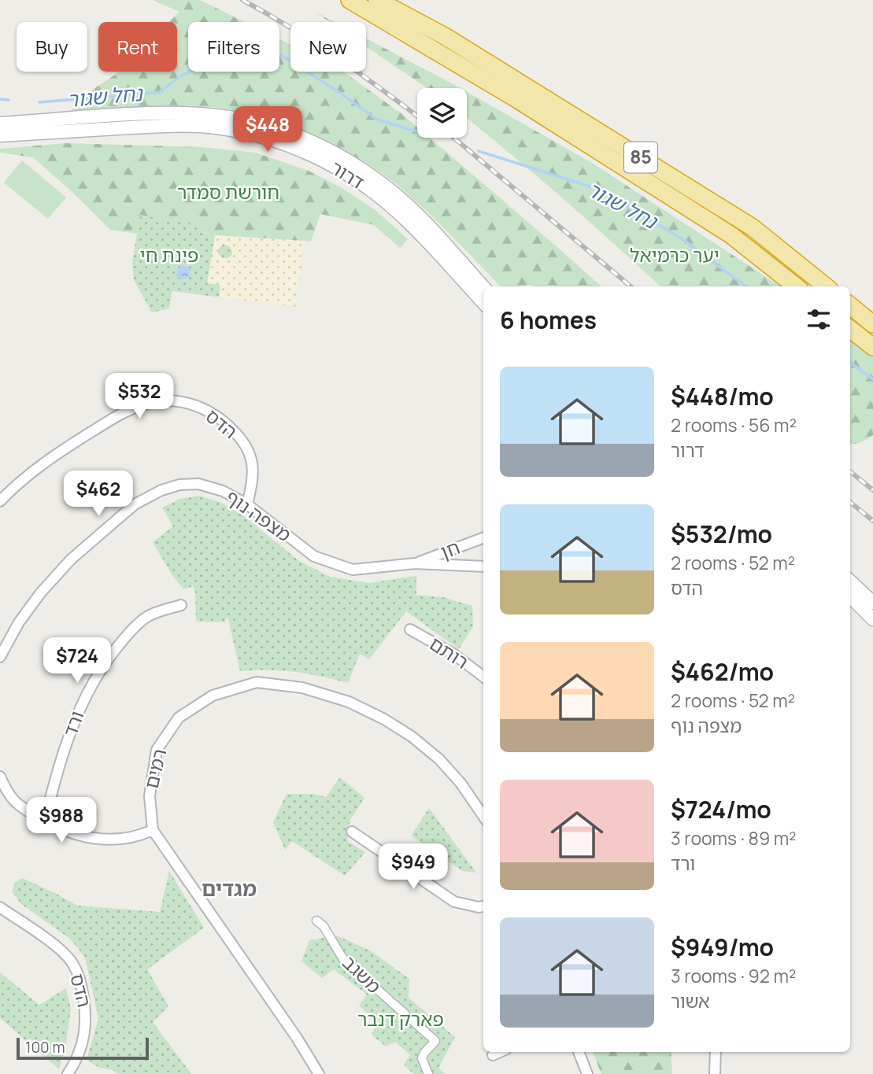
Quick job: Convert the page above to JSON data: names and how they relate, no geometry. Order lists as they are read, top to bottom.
{
  "streets": {
    "highway": ["85"],
    "street": [
      "דרור",
      "הדס",
      "מצפה נוף",
      "חן",
      "רותם",
      "ורד",
      "רמים",
      "משגב"
    ]
  },
  "crossings": [
    ["הדס", "מצפה נוף"],
    ["מצפה נוף", "חן"]
  ],
  "districts": ["מגדים"],
  "water": ["נחל שגור"],
  "parks": [
    "חורשת סמדר",
    "פינת חי",
    "יער כרמיאל",
    "פארק דנבר"
  ],
  "scale_bar": "100 m",
  "page": {
    "chip": [
      "Buy",
      "Rent",
      "Filters",
      "New"
    ],
    "price": [
      "$448",
      "$532",
      "$462",
      "$724",
      "$988",
      "$949"
    ],
    "heading": "6 homes",
    "list": [
      {
        "name": "$448/mo",
        "note": "2 rooms · 56 m² · דרור"
      },
      {
        "name": "$532/mo",
        "note": "2 rooms · 52 m² · הדס"
      },
      {
        "name": "$462/mo",
        "note": "2 rooms · 52 m² · מצפה נוף"
      },
      {
        "name": "$724/mo",
        "note": "3 rooms · 89 m² · ורד"
      },
      {
        "name": "$949/mo",
        "note": "3 rooms · 92 m² · אשור"
      }
    ],
    "scale": "100 m"
  }
}
